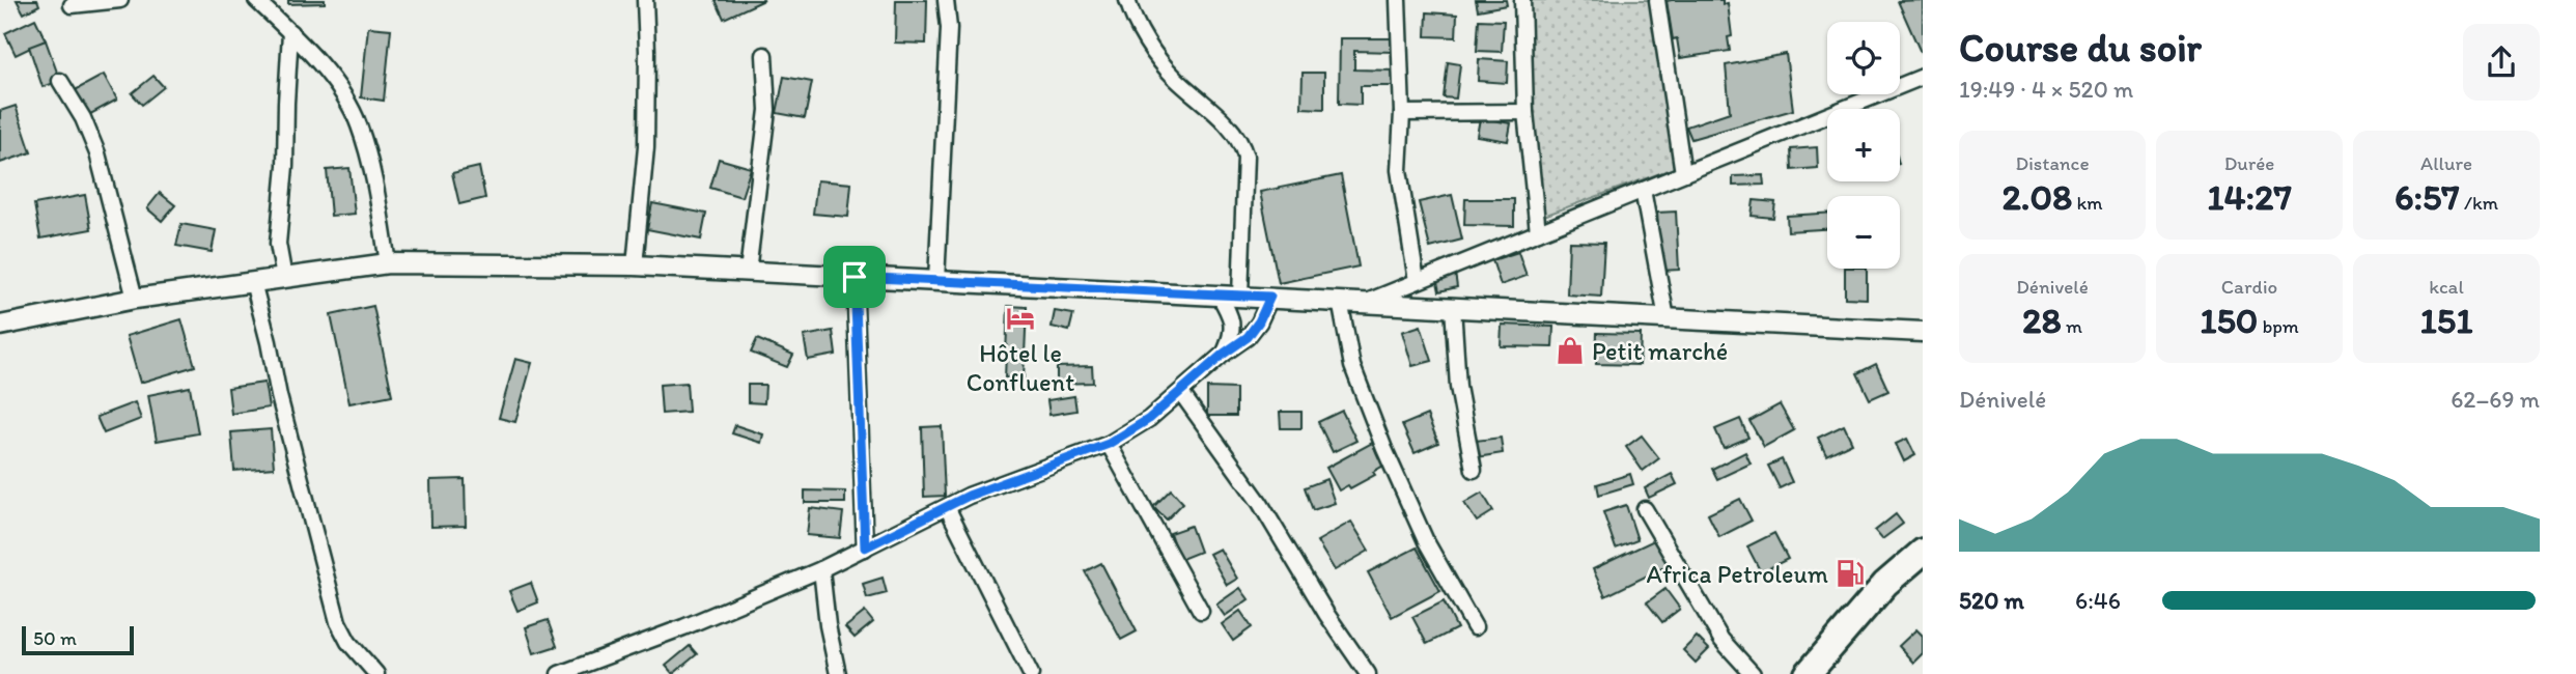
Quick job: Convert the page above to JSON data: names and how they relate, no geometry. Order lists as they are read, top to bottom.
{
  "places": {
    "hotel": ["Hôtel le Confluent"],
    "shop": ["Petit marché"],
    "fuel station": ["Africa Petroleum"]
  },
  "scale_bar": "50 m",
  "page": {
    "heading": ["Course du soir", "19:49 · 4 × 520 m"],
    "map_buttons": ["+", "−"],
    "stats": [
      ["Distance", "2.08 km"],
      ["Durée", "14:27"],
      ["Allure", "6:57 /km"],
      ["Dénivelé", "28 m"],
      ["Cardio", "150 bpm"],
      ["kcal", "151"]
    ],
    "chart": ["Dénivelé", "62–69 m"],
    "list": [
      {
        "name": "520 m",
        "note": "6:46"
      }
    ],
    "scale": "50 m"
  }
}
